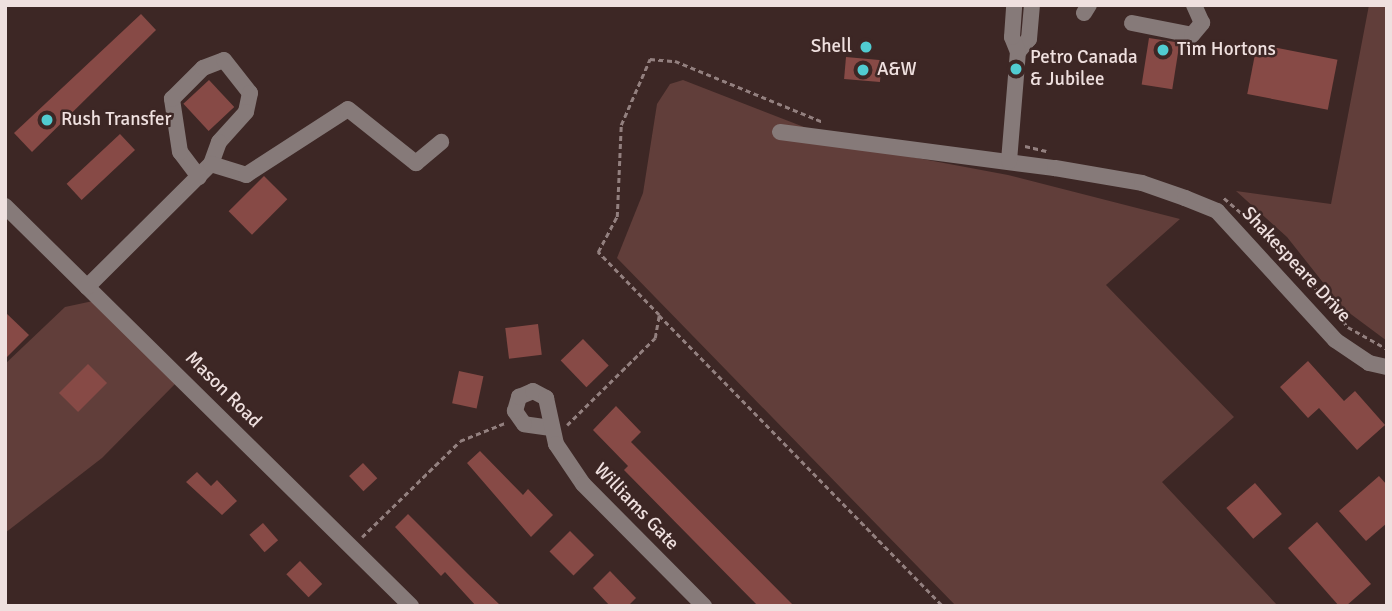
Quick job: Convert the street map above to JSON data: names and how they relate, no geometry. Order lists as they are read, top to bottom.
{
  "streets": {
    "street": ["Shakespeare Drive", "Mason Road", "Williams Gate"]
  },
  "places": [
    "Shell",
    "Tim Hortons",
    "Petro Canada & Jubilee",
    "A&W",
    "Rush Transfer"
  ]
}
